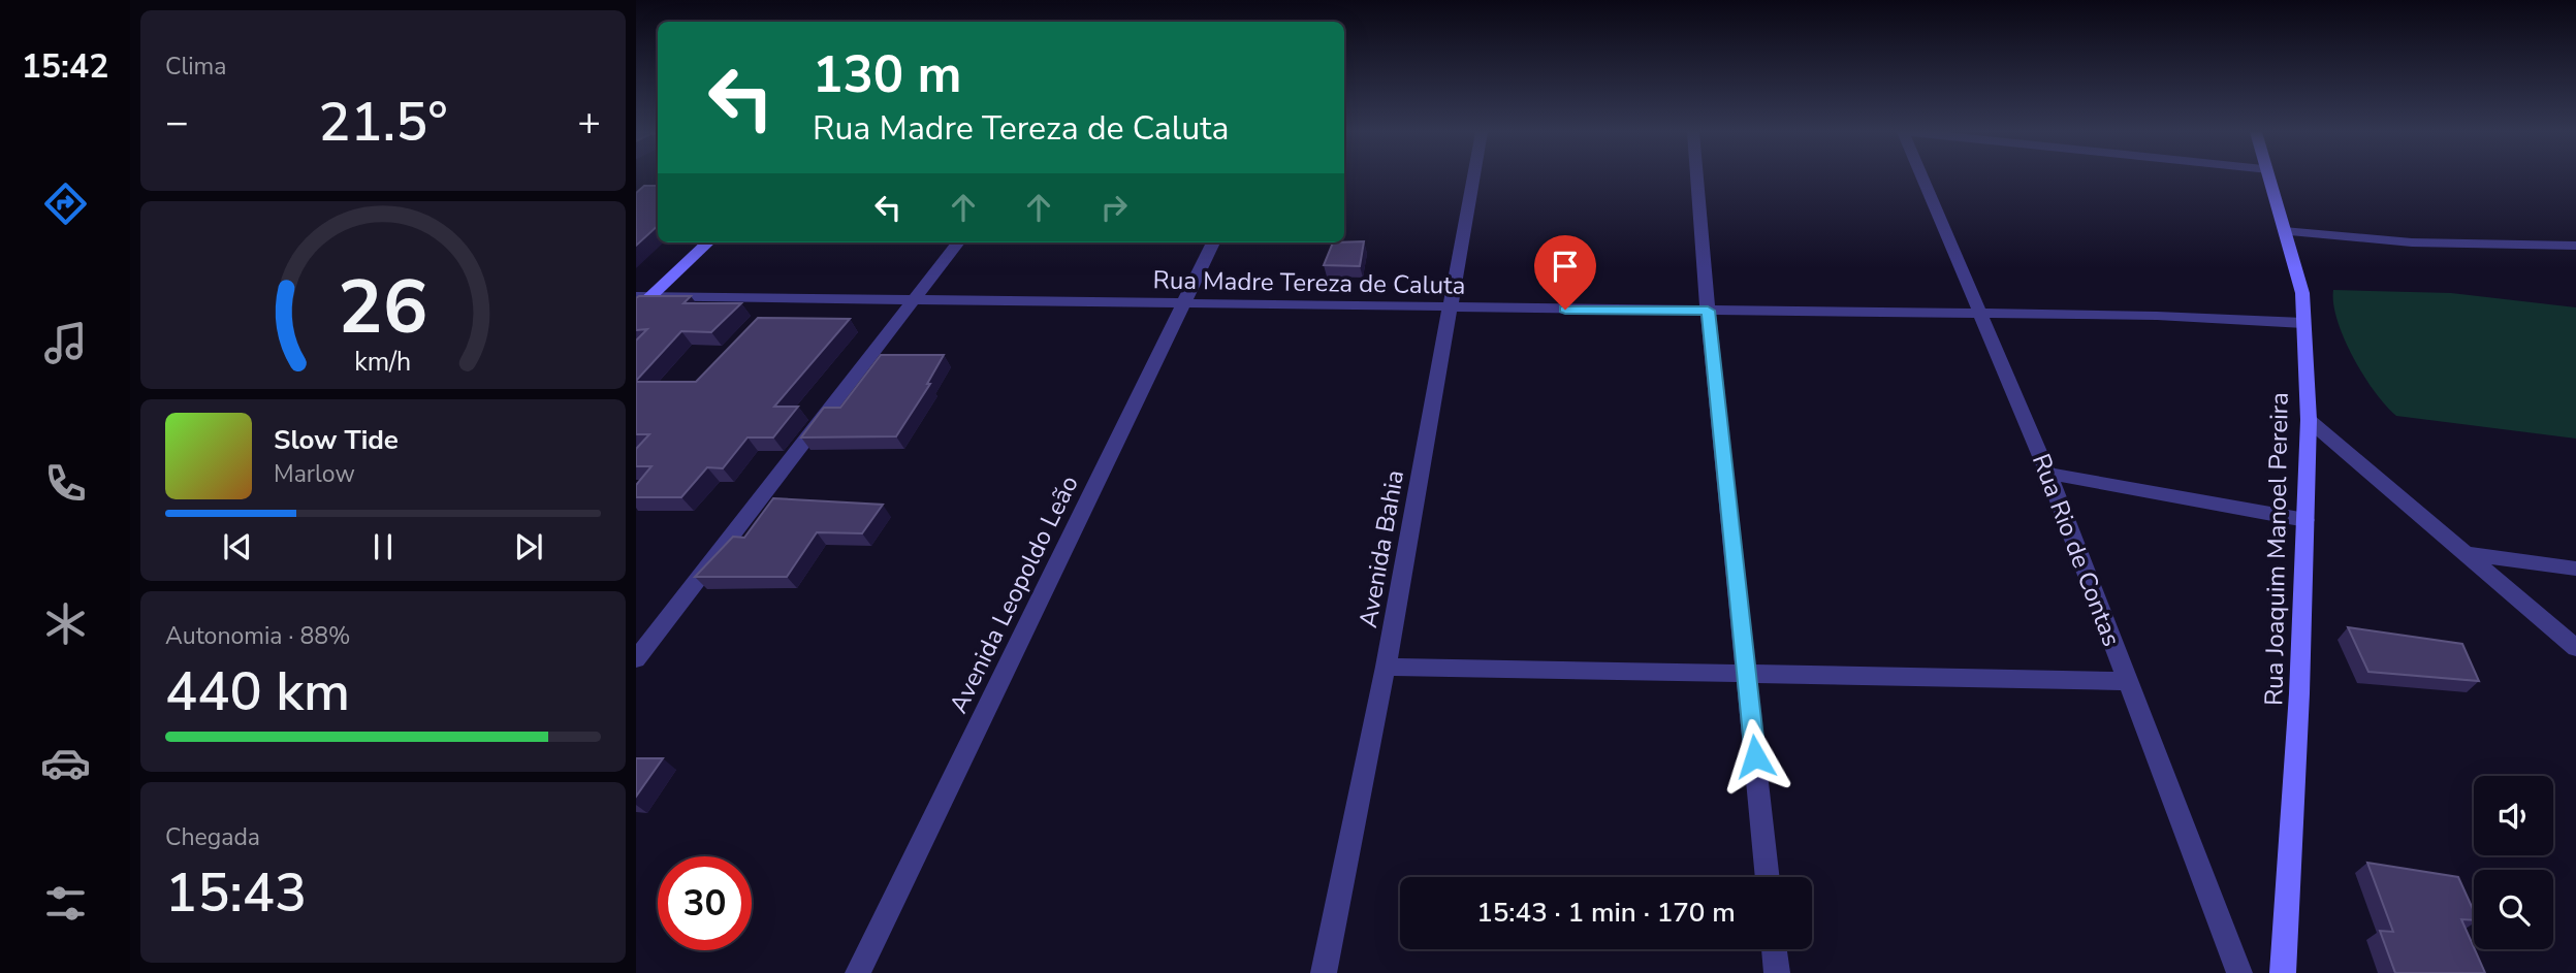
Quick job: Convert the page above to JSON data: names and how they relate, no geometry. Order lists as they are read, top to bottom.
{
  "streets": {
    "street": [
      "Rua Madre Tereza de Caluta",
      "Avenida Bahia",
      "Rua Joaquim Manoel Pereira",
      "Rua Rio de Contas",
      "Avenida Leopoldo Leão"
    ]
  },
  "crossings": [
    ["Rua Madre Tereza de Caluta", "Avenida Bahia"],
    ["Rua Madre Tereza de Caluta", "Rua Joaquim Manoel Pereira"],
    ["Rua Madre Tereza de Caluta", "Rua Rio de Contas"],
    ["Rua Madre Tereza de Caluta", "Avenida Leopoldo Leão"]
  ],
  "page": {
    "tabs": "15:42",
    "tile": [
      "Clima",
      ["Autonomia · 88%", "440 km"],
      ["Chegada", "15:43"]
    ],
    "turn": ["130 m", "Rua Madre Tereza de Caluta"],
    "heat": ["−", "21.5°", "+"],
    "song": ["Slow Tide", "Marlow"],
    "limit": "30",
    "trip": "15:43 · 1 min · 170 m",
    "gauge": ["26", "km/h"]
  }
}
